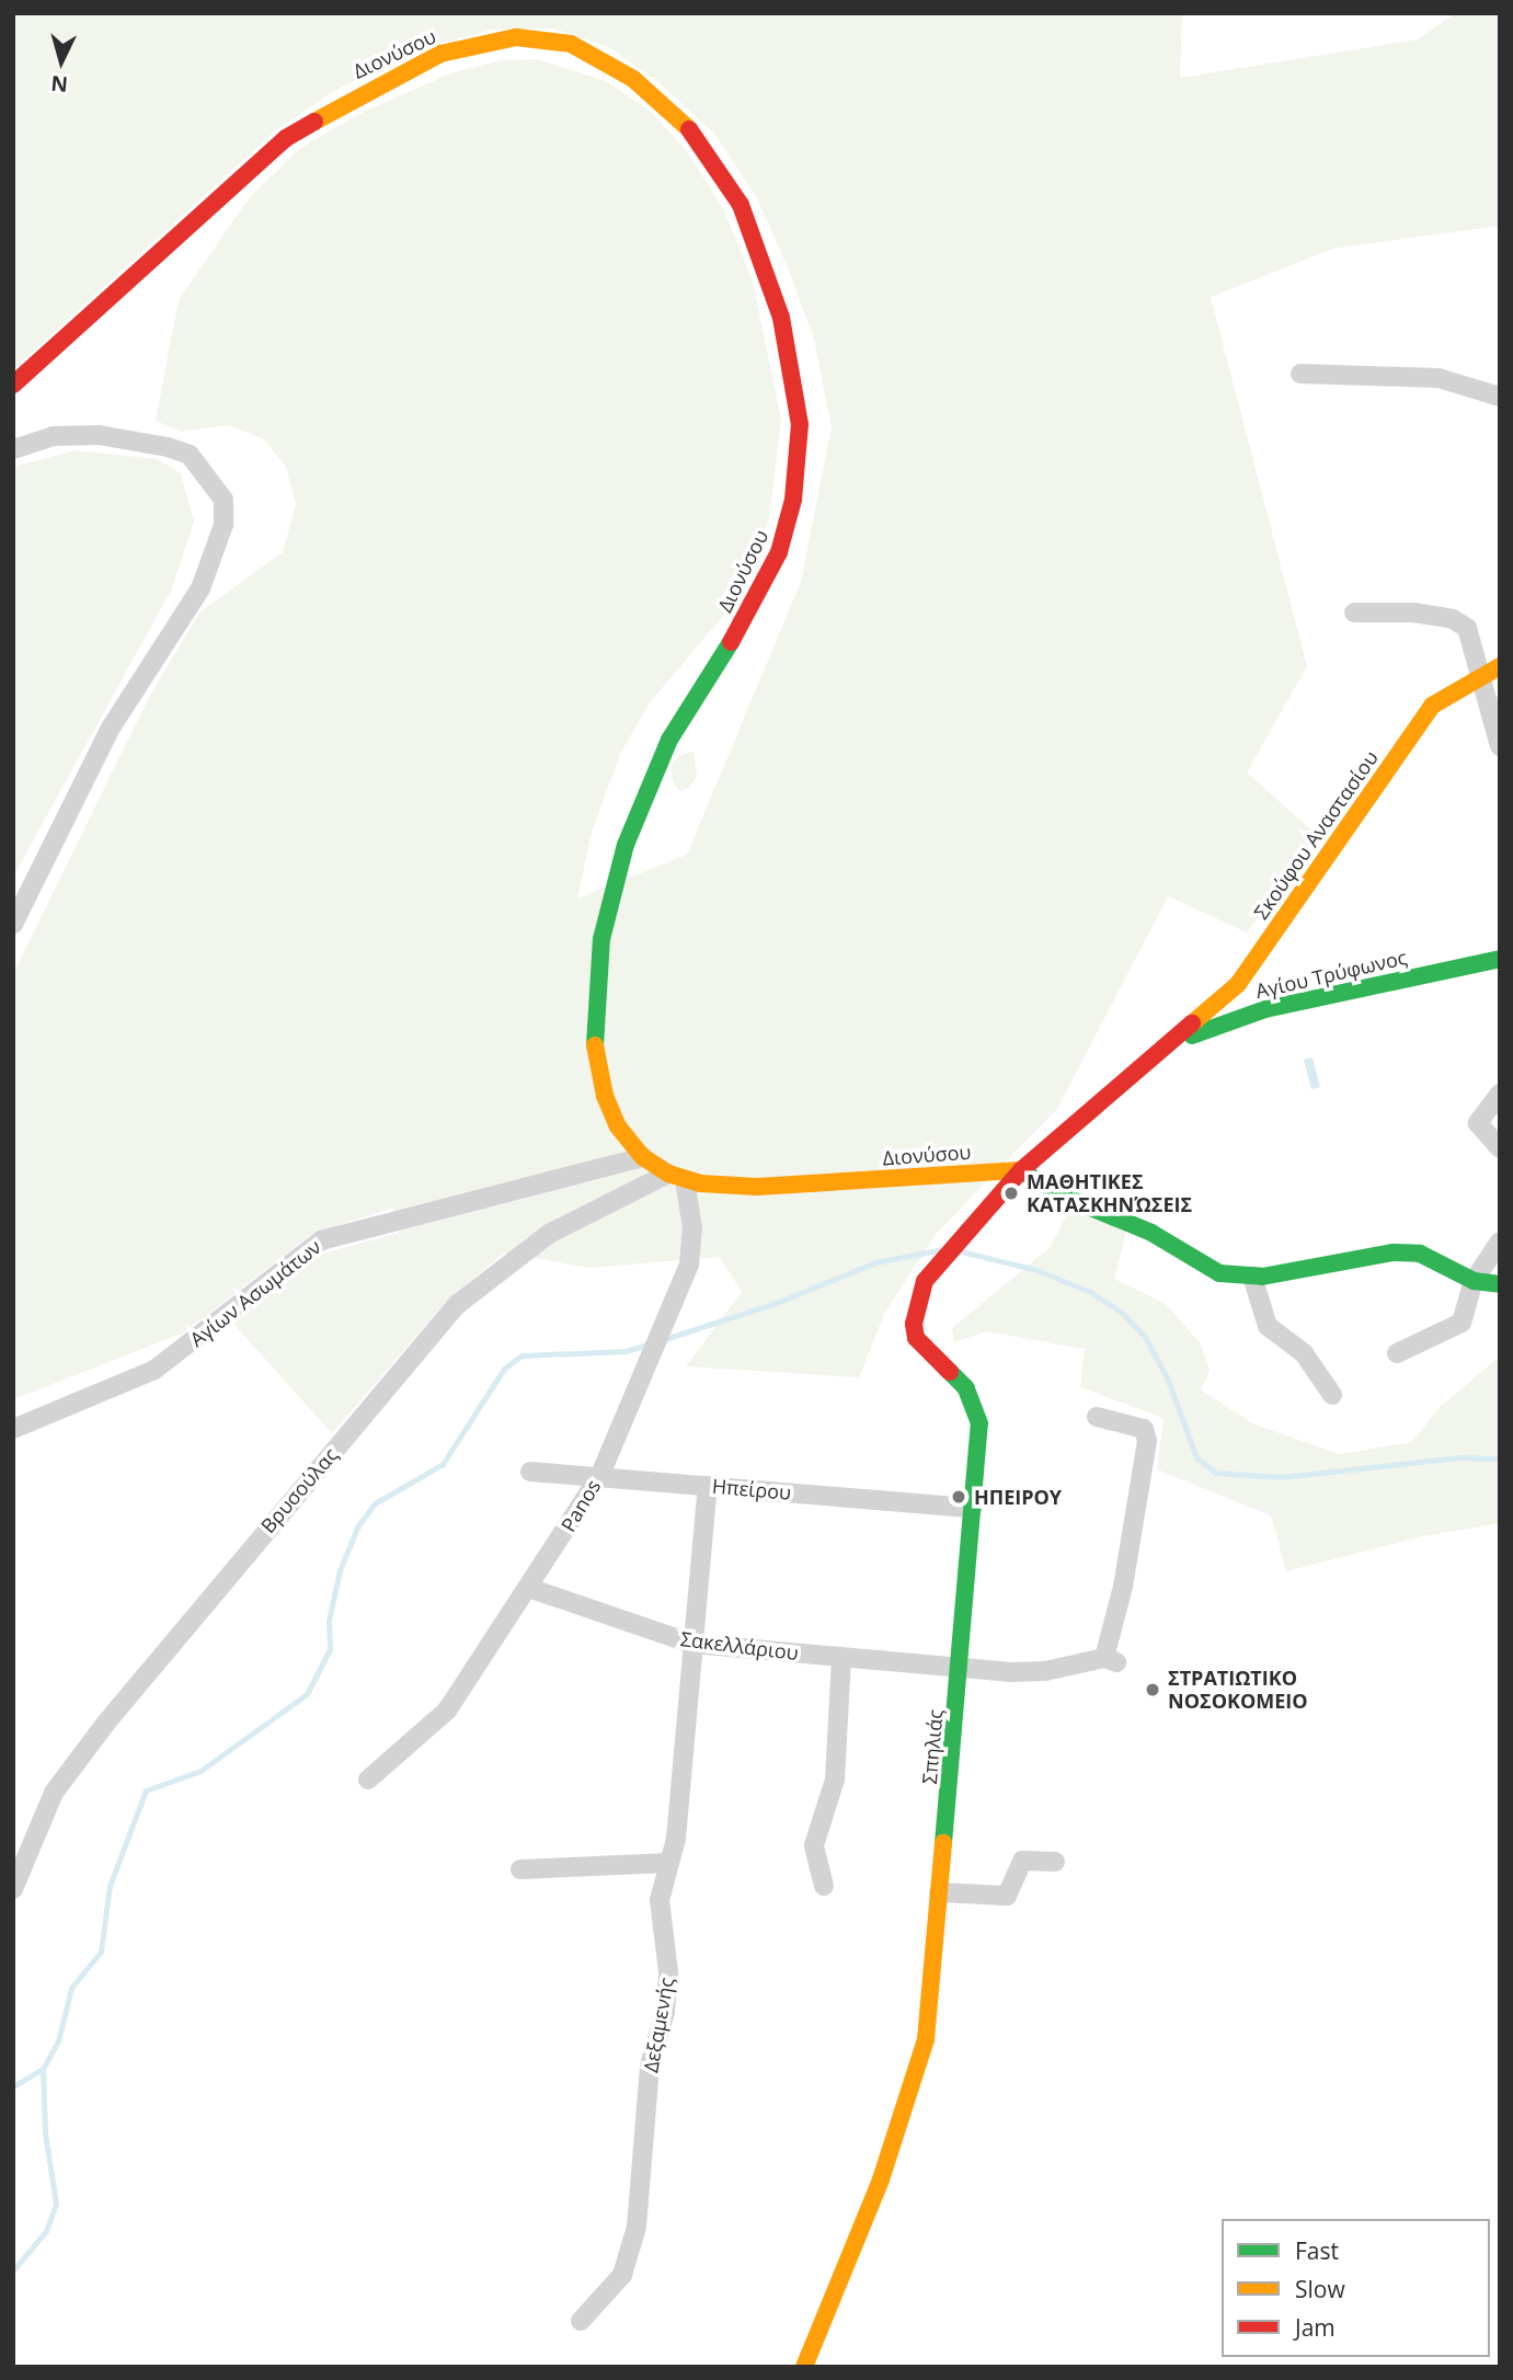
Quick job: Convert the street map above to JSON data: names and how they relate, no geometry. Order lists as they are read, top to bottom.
{
  "streets": {
    "main road": [
      "Διονύσου",
      "Σκούφου Αναστασίου",
      "Αγίου Τρύφωνος",
      "Σπηλιάς"
    ],
    "street": [
      "Αγίων Ασωμάτων",
      "Ηπείρου",
      "Βρυσούλας",
      "Panos",
      "Σακελλάριου",
      "Δεξαμενής"
    ]
  },
  "crossings": [
    ["Διονύσου", "Αγίων Ασωμάτων"],
    ["Διονύσου", "Βρυσούλας"],
    ["Διονύσου", "Panos"],
    ["Διονύσου", "Σπηλιάς"],
    ["Σκούφου Αναστασίου", "Αγίου Τρύφωνος"],
    ["Ηπείρου", "Panos"],
    ["Ηπείρου", "Σπηλιάς"],
    ["Ηπείρου", "Δεξαμενής"],
    ["Βρυσούλας", "Panos"],
    ["Panos", "Σακελλάριου"],
    ["Σακελλάριου", "Σπηλιάς"],
    ["Σακελλάριου", "Δεξαμενής"]
  ],
  "places": ["ΜΑΘΗΤΙΚΕΣ ΚΑΤΑΣΚΗΝΏΣΕΙΣ", "ΗΠΕΙΡΟΥ", "ΣΤΡΑΤΙΩΤΙΚΟ ΝΟΣΟΚΟΜΕΙΟ"],
  "legend": ["Fast", "Slow", "Jam"],
  "north": "bottom"
}
